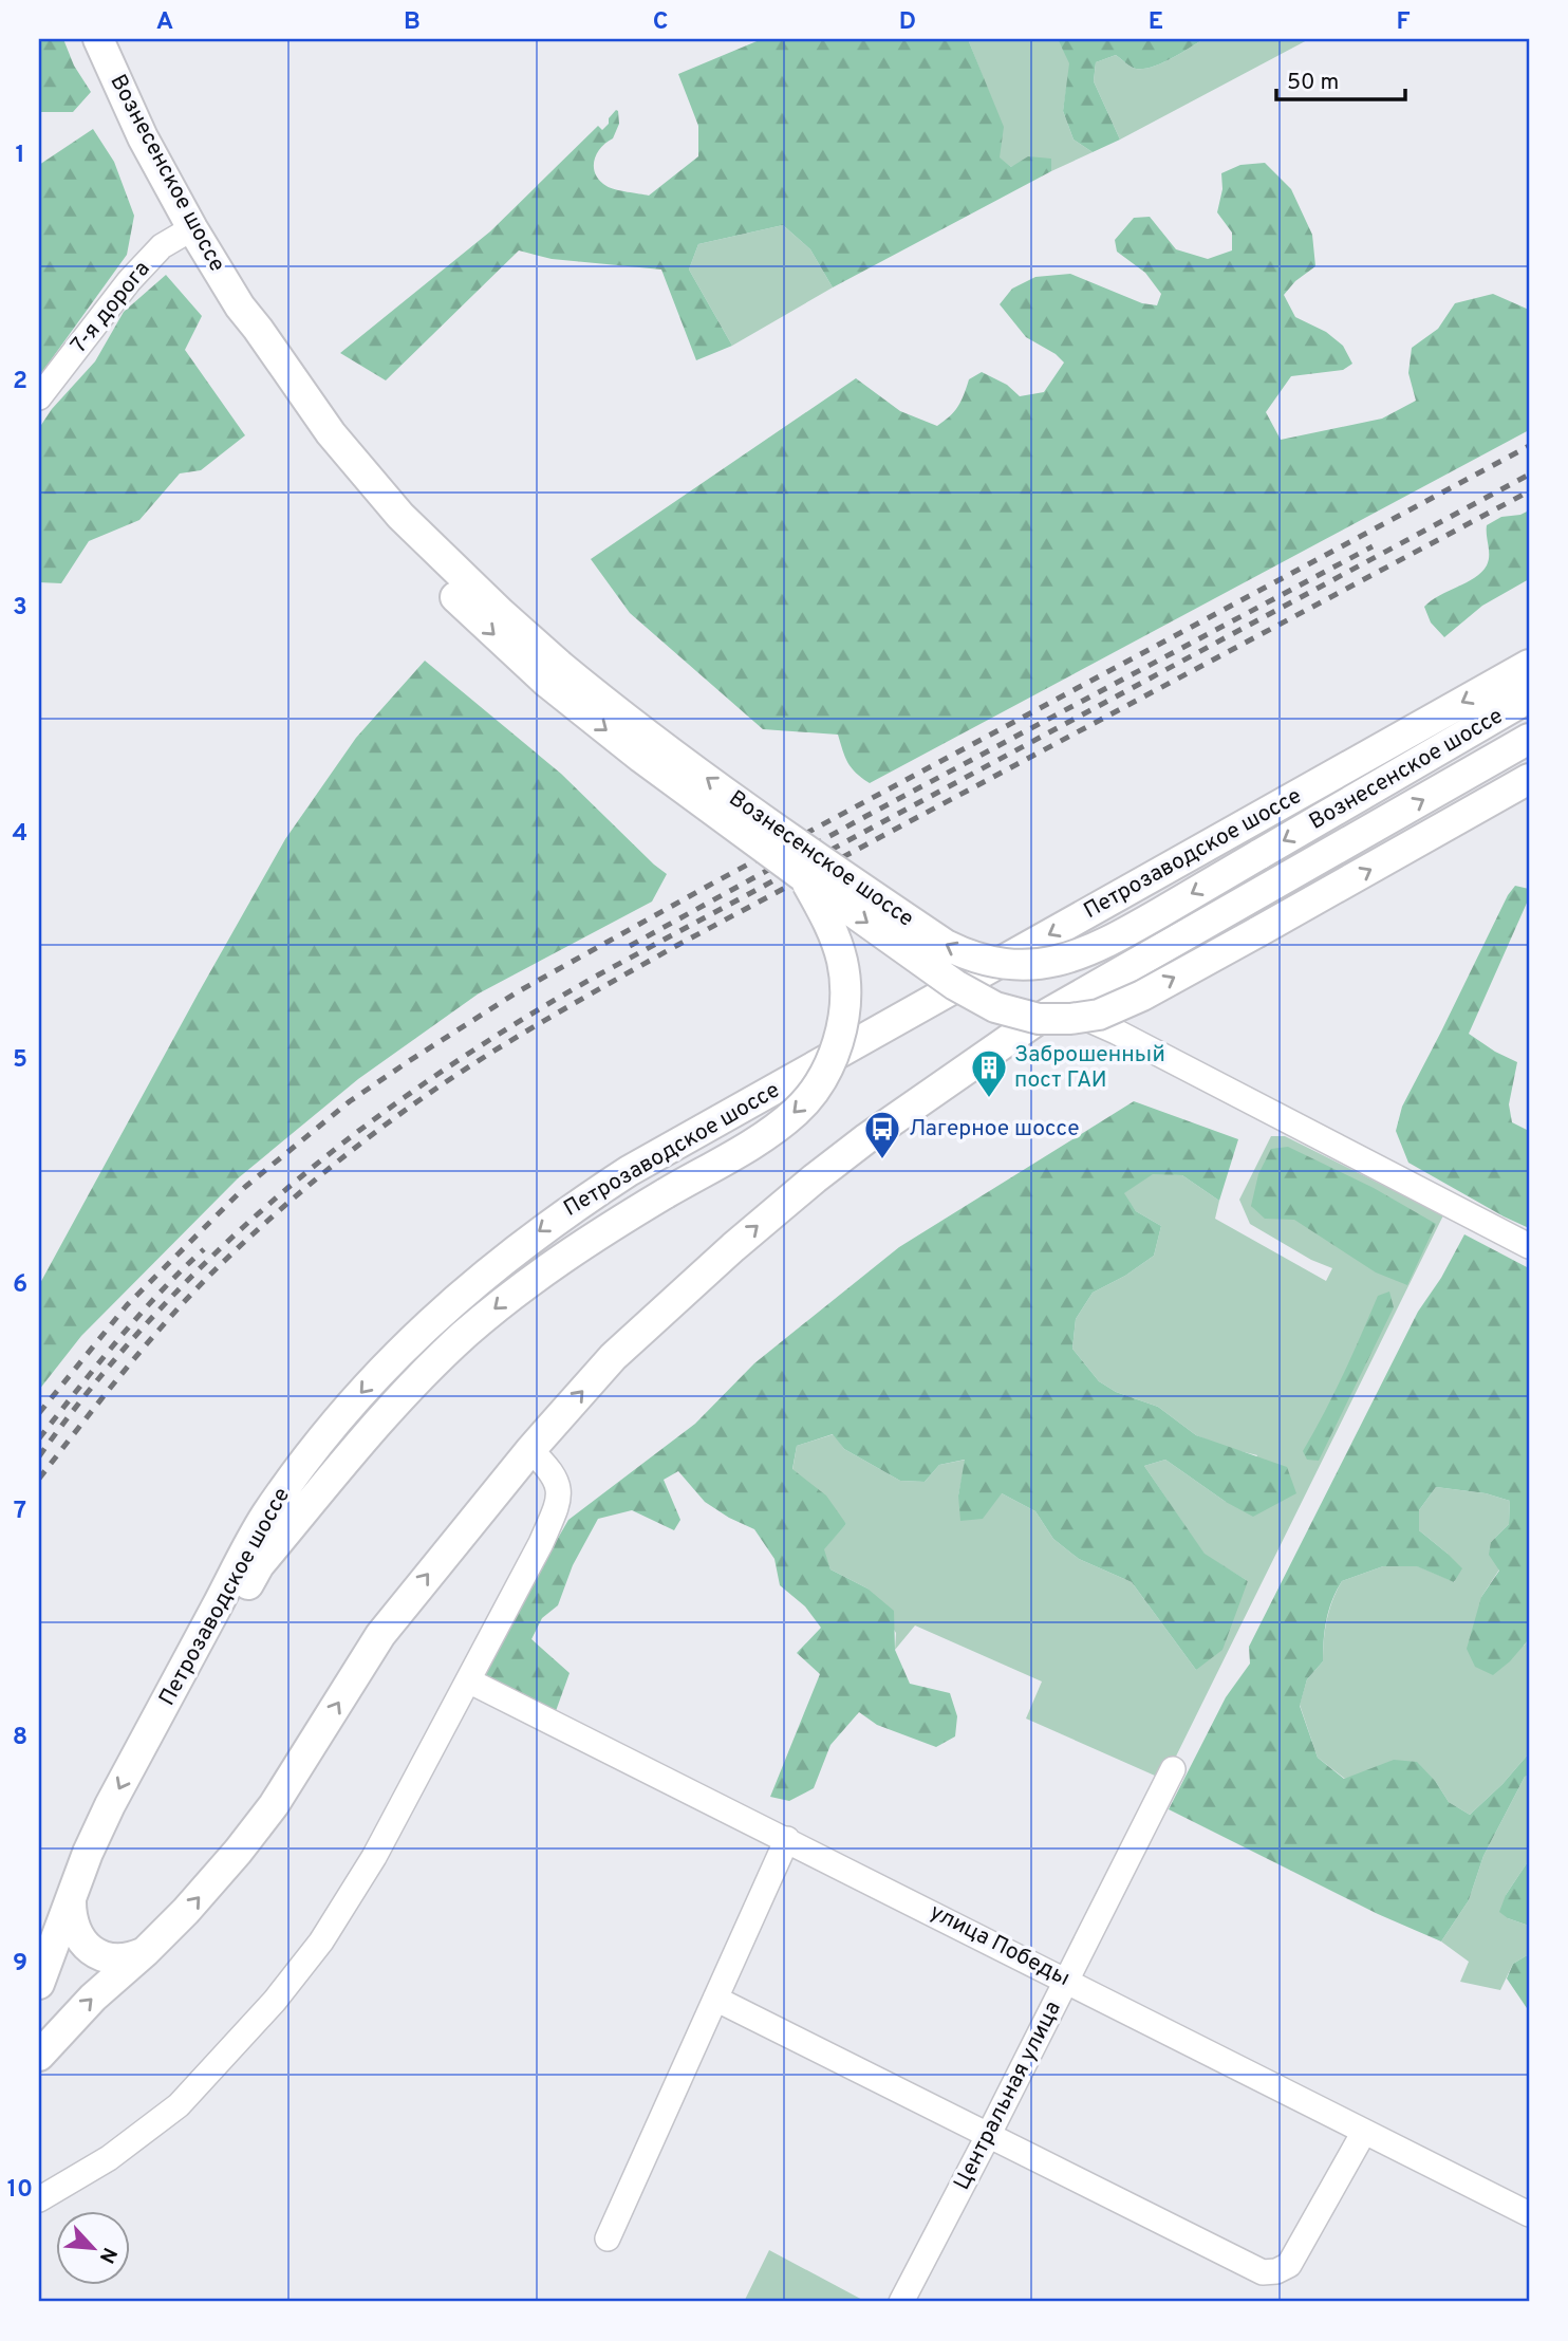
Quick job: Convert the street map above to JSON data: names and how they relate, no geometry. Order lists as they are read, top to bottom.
{
  "streets": {
    "main road": ["Вознесенское шоссе", "Петрозаводское шоссе"],
    "street": ["7-я дорога", "улица Победы", "Центральная улица"]
  },
  "crossings": [
    ["Вознесенское шоссе", "7-я дорога"],
    ["Вознесенское шоссе", "Петрозаводское шоссе"],
    ["улица Победы", "Центральная улица"]
  ],
  "places": {
    "building": ["Заброшенный пост ГАИ"],
    "bus stop": ["Лагерное шоссе"]
  },
  "scale_bar": "50 m",
  "north": "bottom right",
  "grid": {
    "columns": [
      "A",
      "B",
      "C",
      "D",
      "E",
      "F"
    ],
    "rows": [
      "1",
      "2",
      "3",
      "4",
      "5",
      "6",
      "7",
      "8",
      "9",
      "10"
    ]
  }
}
